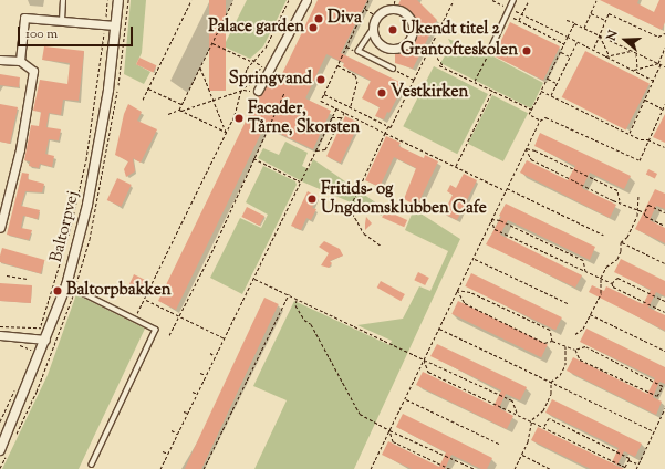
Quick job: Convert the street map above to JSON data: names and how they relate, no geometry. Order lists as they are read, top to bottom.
{
  "streets": {
    "street": ["Baltorpvej"]
  },
  "places": [
    "Diva",
    "Palace garden",
    "Ukendt titel 2",
    "Grantofteskolen",
    "Springvand",
    "Vestkirken",
    "Facader, Tårne, Skorsten",
    "Fritids- og Ungdomsklubben Cafe",
    "Baltorpbakken"
  ],
  "scale_bar": "100 m",
  "north": "left"
}
